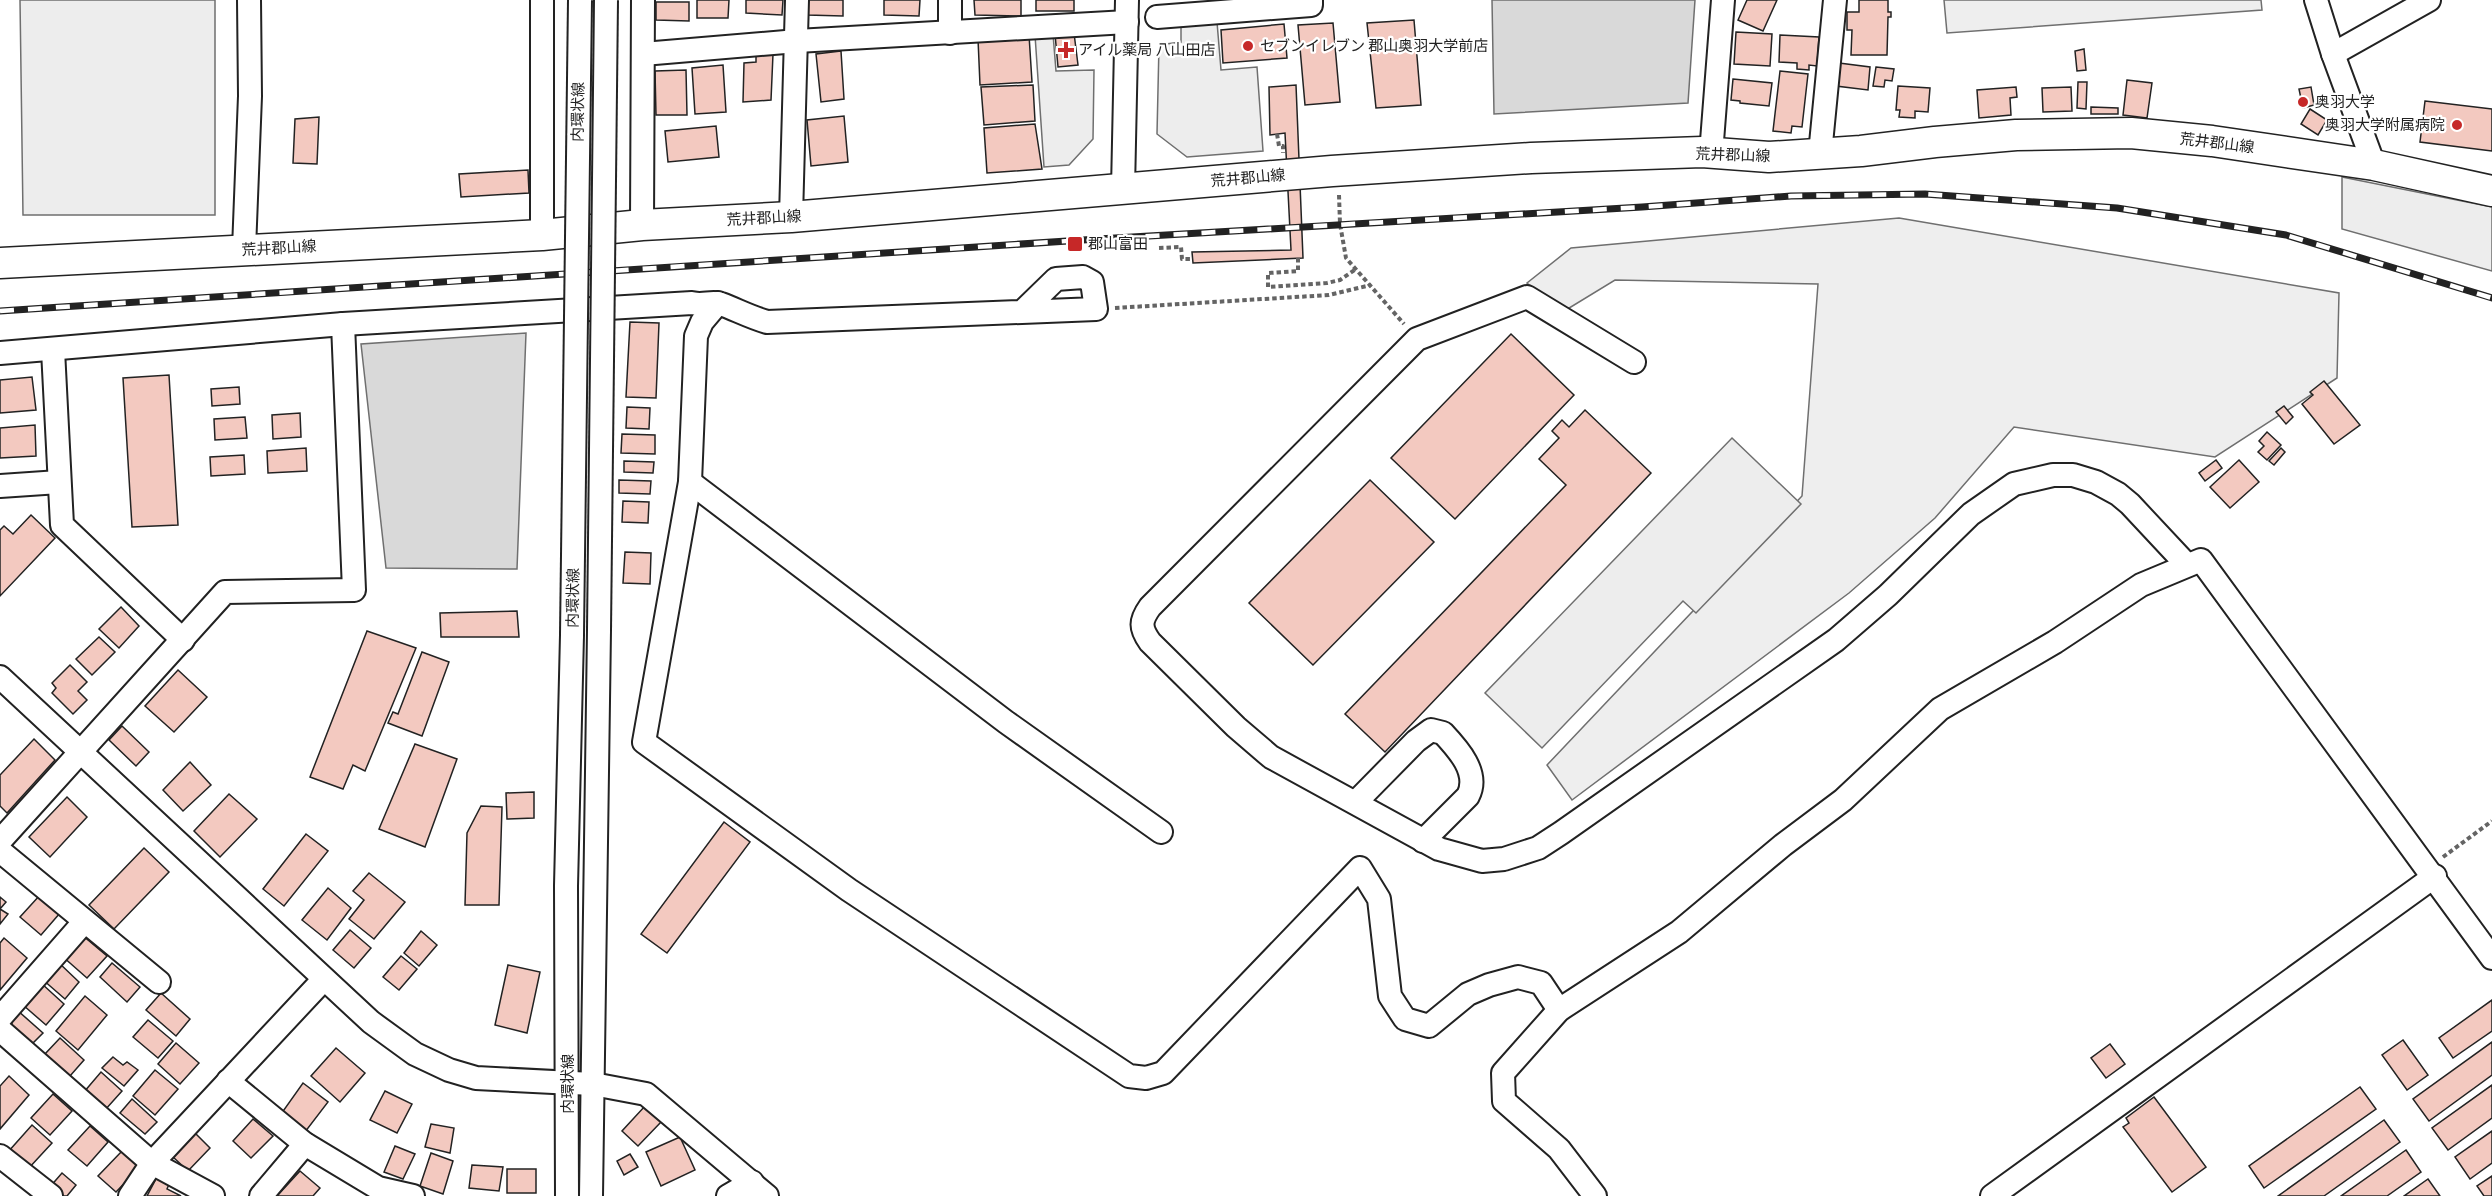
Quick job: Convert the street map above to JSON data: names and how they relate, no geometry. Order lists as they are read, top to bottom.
{
  "streets": {
    "main road": ["荒井郡山線"],
    "street": ["内環状線"]
  },
  "places": {
    "other": ["セブンイレブン 郡山奥羽大学前店", "奥羽大学", "奥羽大学附属病院"],
    "health": ["アイル薬局 八山田店"],
    "transit": ["郡山富田"]
  }
}
